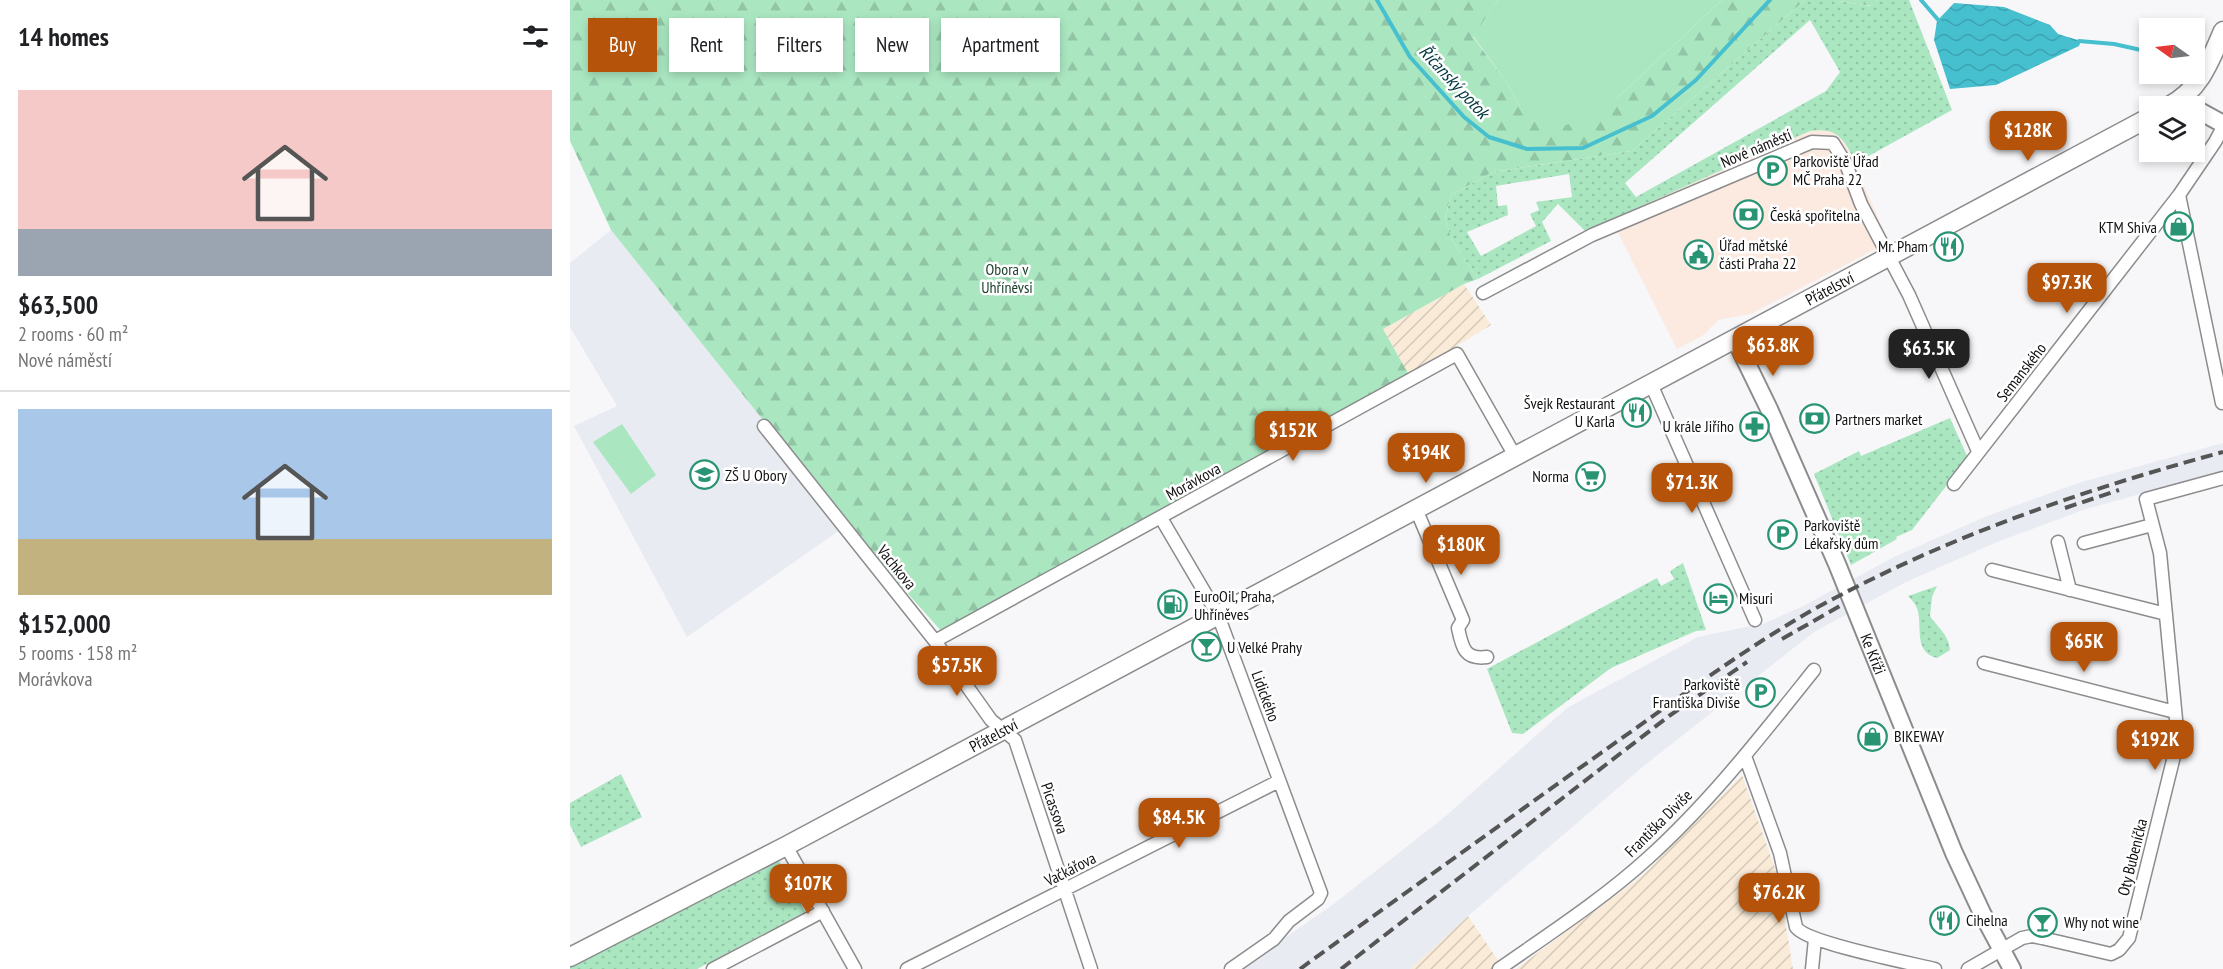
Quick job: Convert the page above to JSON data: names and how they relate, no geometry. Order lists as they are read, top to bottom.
{
  "streets": {
    "main road": ["Přátelství"],
    "street": [
      "Nové náměstí",
      "Semanského",
      "Morávkova",
      "Vachkova",
      "Ke Kříži",
      "Lidického",
      "Picassova",
      "Františka Diviše",
      "Oty Bubeníčka",
      "Vačkářova"
    ]
  },
  "crossings": [
    ["Nové náměstí", "Přátelství"],
    ["Nové náměstí", "Semanského"],
    ["Přátelství", "Morávkova"],
    ["Přátelství", "Vachkova"],
    ["Přátelství", "Ke Kříži"],
    ["Přátelství", "Lidického"],
    ["Přátelství", "Picassova"],
    ["Morávkova", "Vachkova"],
    ["Morávkova", "Lidického"],
    ["Vachkova", "Picassova"],
    ["Ke Kříži", "Oty Bubeníčka"],
    ["Lidického", "Vačkářova"],
    ["Picassova", "Vačkářova"]
  ],
  "water": ["Říčanský potok"],
  "parks": ["Obora v Uhříněvsi"],
  "places": {
    "parking": ["Parkoviště Úřad MČ Praha 22", "Parkoviště Lékařský dům", "Parkoviště Františka Diviše"],
    "bank": ["Česká spořitelna", "Partners market"],
    "shop": ["KTM Shiva", "BIKEWAY"],
    "restaurant": ["Mr. Pham", "Švejk Restaurant U Karla", "Cihelna"],
    "public building": ["Úřad mětské části Praha 22"],
    "pharmacy": ["U krále Jiřího"],
    "school or university": ["ZŠ U Obory"],
    "supermarket": ["Norma"],
    "hotel": ["Misuri"],
    "fuel station": ["EuroOil, Praha, Uhříněves"],
    "bar": ["U Velké Prahy", "Why not wine"]
  },
  "north": "left",
  "page": {
    "heading": "14 homes",
    "chip": [
      "Buy",
      "Rent",
      "Filters",
      "New",
      "Apartment"
    ],
    "list": [
      {
        "name": "$63,500",
        "note": "2 rooms · 60 m² · Nové náměstí"
      },
      {
        "name": "$152,000",
        "note": "5 rooms · 158 m² · Morávkova"
      }
    ],
    "price": [
      "$128K",
      "$97.3K",
      "$63.8K",
      "$63.5K",
      "$152K",
      "$194K",
      "$71.3K",
      "$180K",
      "$65K",
      "$57.5K",
      "$192K",
      "$84.5K",
      "$107K",
      "$76.2K"
    ]
  }
}
